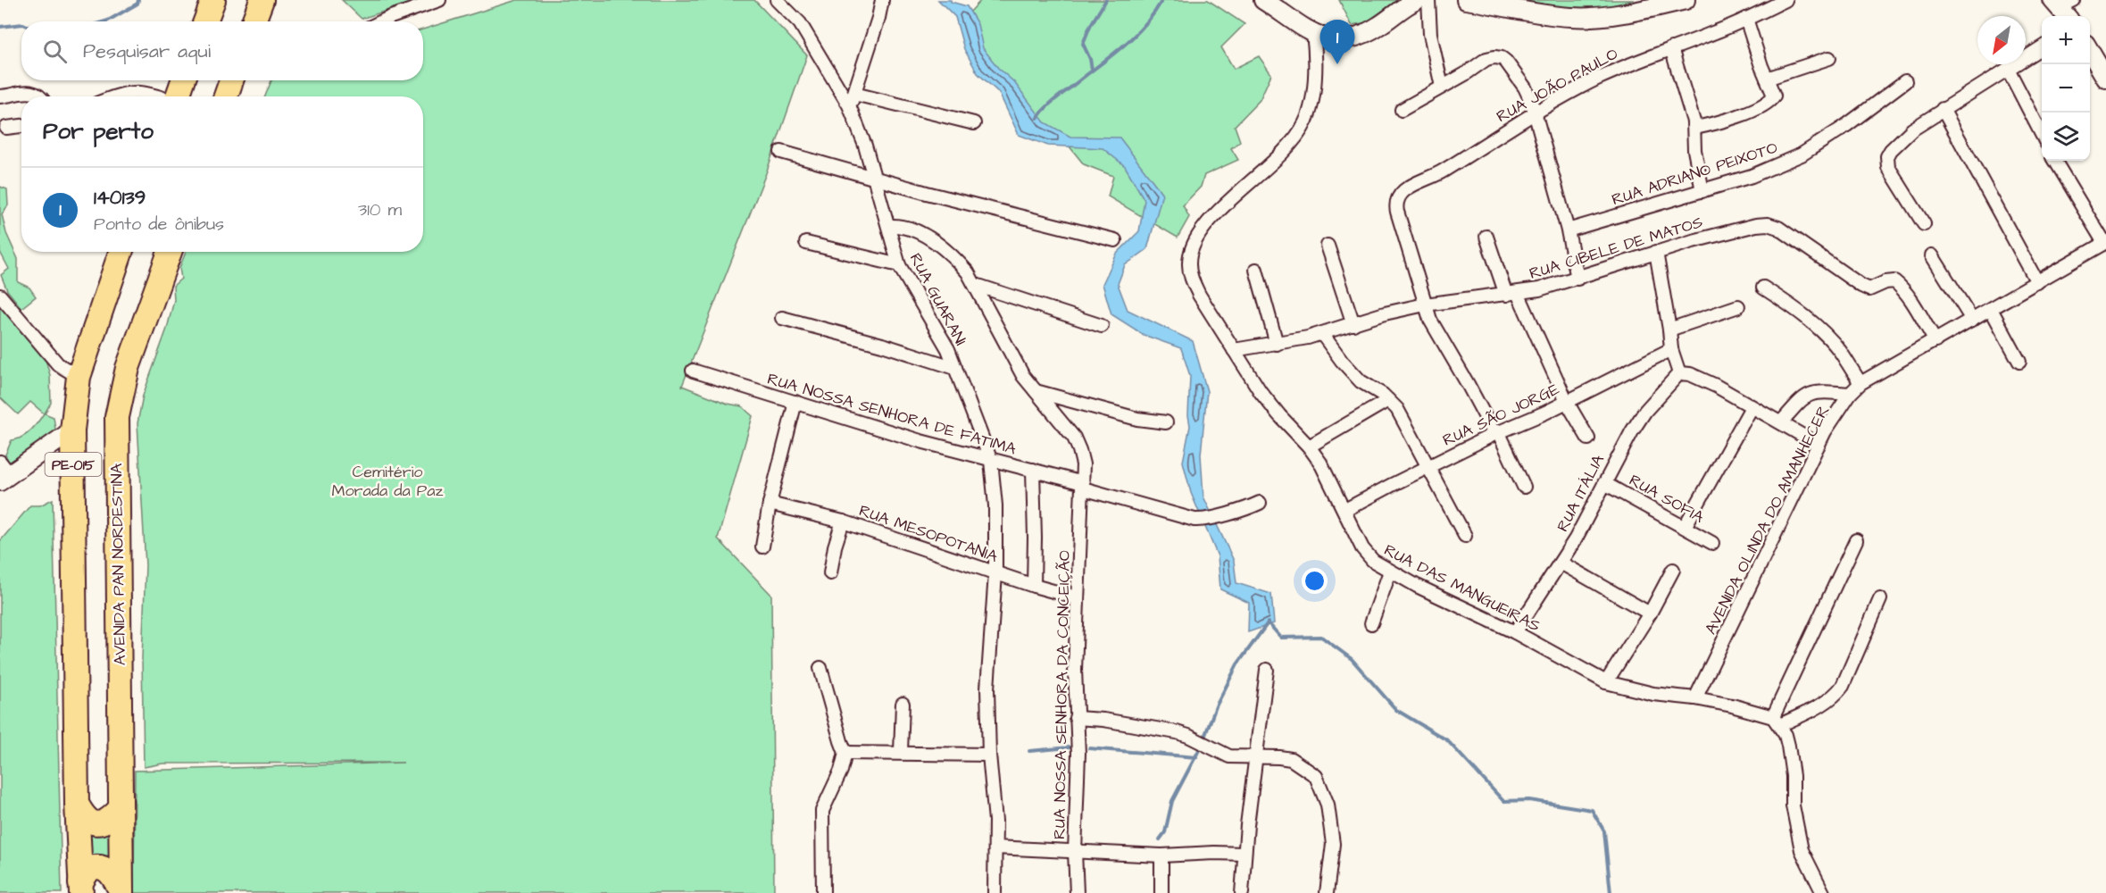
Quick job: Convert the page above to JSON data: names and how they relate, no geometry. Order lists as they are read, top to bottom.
{
  "streets": {
    "highway": ["PE-015", "AVENIDA PAN NORDESTINA"],
    "street": [
      "RUA JOÃO PAULO",
      "RUA ADRIANO PEIXOTO",
      "RUA CIBELE DE MATOS",
      "RUA GUARANI",
      "RUA NOSSA SENHORA DE FATIMA",
      "RUA SÃO JORGE",
      "RUA ITÁLIA",
      "RUA SOFIA",
      "AVENIDA OLINDA DO AMANHECER",
      "RUA MESOPOTANIA",
      "RUA DAS MANGUEIRAS",
      "RUA NOSSA SENHORA DA CONCEIÇÃO"
    ]
  },
  "crossings": [
    ["RUA JOÃO PAULO", "RUA CIBELE DE MATOS"],
    ["RUA CIBELE DE MATOS", "AVENIDA OLINDA DO AMANHECER"],
    ["RUA CIBELE DE MATOS", "RUA DAS MANGUEIRAS"],
    ["RUA GUARANI", "RUA NOSSA SENHORA DE FATIMA"],
    ["RUA GUARANI", "RUA MESOPOTANIA"],
    ["RUA GUARANI", "RUA NOSSA SENHORA DA CONCEIÇÃO"],
    ["RUA NOSSA SENHORA DE FATIMA", "RUA NOSSA SENHORA DA CONCEIÇÃO"],
    ["RUA SÃO JORGE", "RUA DAS MANGUEIRAS"],
    ["RUA ITÁLIA", "RUA SOFIA"],
    ["RUA ITÁLIA", "RUA DAS MANGUEIRAS"],
    ["AVENIDA OLINDA DO AMANHECER", "RUA DAS MANGUEIRAS"],
    ["RUA MESOPOTANIA", "RUA NOSSA SENHORA DA CONCEIÇÃO"]
  ],
  "parks": ["Cemitério Morada da Paz"],
  "north": "bottom left",
  "page": {
    "map_buttons": ["+", "−"],
    "pins": "1",
    "search": "Pesquisar aqui",
    "heading": "Por perto",
    "list": [
      {
        "mark": "1",
        "name": "140139",
        "note": "Ponto de ônibus",
        "value": "310 m"
      }
    ]
  }
}
